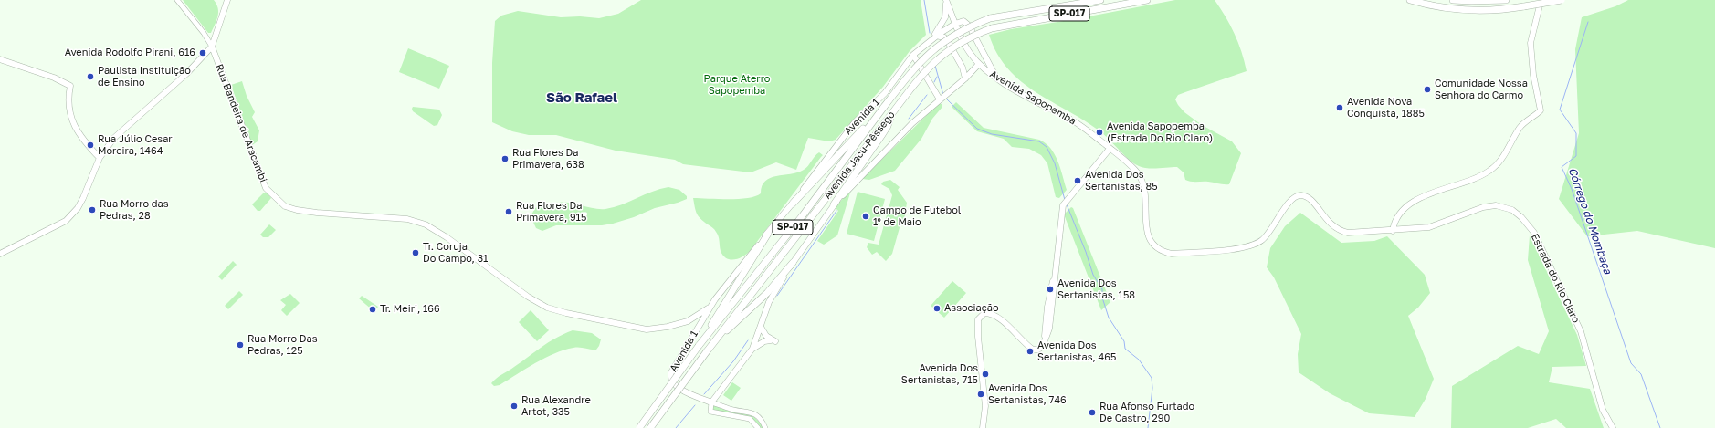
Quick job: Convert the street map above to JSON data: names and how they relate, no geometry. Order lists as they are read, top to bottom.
{
  "streets": {
    "highway": ["SP-017", "Avenida Jacu-Pêssego"],
    "main road": [
      "Avenida Sapopemba",
      "Avenida 1",
      "Rua Bandeira de Aracambi",
      "Estrada do Rio Claro"
    ]
  },
  "crossings": [
    ["Avenida Sapopemba", "Avenida 1"],
    ["Avenida Sapopemba", "Estrada do Rio Claro"],
    ["Avenida 1", "Rua Bandeira de Aracambi"]
  ],
  "districts": ["São Rafael"],
  "water": ["Córrego do Mombaça"],
  "parks": ["Parque Aterro Sapopemba"],
  "places": [
    "Avenida Rodolfo Pirani, 616",
    "Paulista Instituição de Ensino",
    "Comunidade Nossa Senhora do Carmo",
    "Avenida Nova Conquista, 1885",
    "Avenida Sapopemba (Estrada Do Rio Claro)",
    "Rua Júlio Cesar Moreira, 1464",
    "Rua Flores Da Primavera, 638",
    "Avenida Dos Sertanistas, 85",
    "Rua Morro das Pedras, 28",
    "Rua Flores Da Primavera, 915",
    "Campo de Futebol 1° de Maio",
    "Tr. Coruja Do Campo, 31",
    "Avenida Dos Sertanistas, 158",
    "Associação",
    "Tr. Meiri, 166",
    "Rua Morro Das Pedras, 125",
    "Avenida Dos Sertanistas, 465",
    "Avenida Dos Sertanistas, 715",
    "Avenida Dos Sertanistas, 746",
    "Rua Alexandre Artot, 335",
    "Rua Afonso Furtado De Castro, 290"
  ]
}
